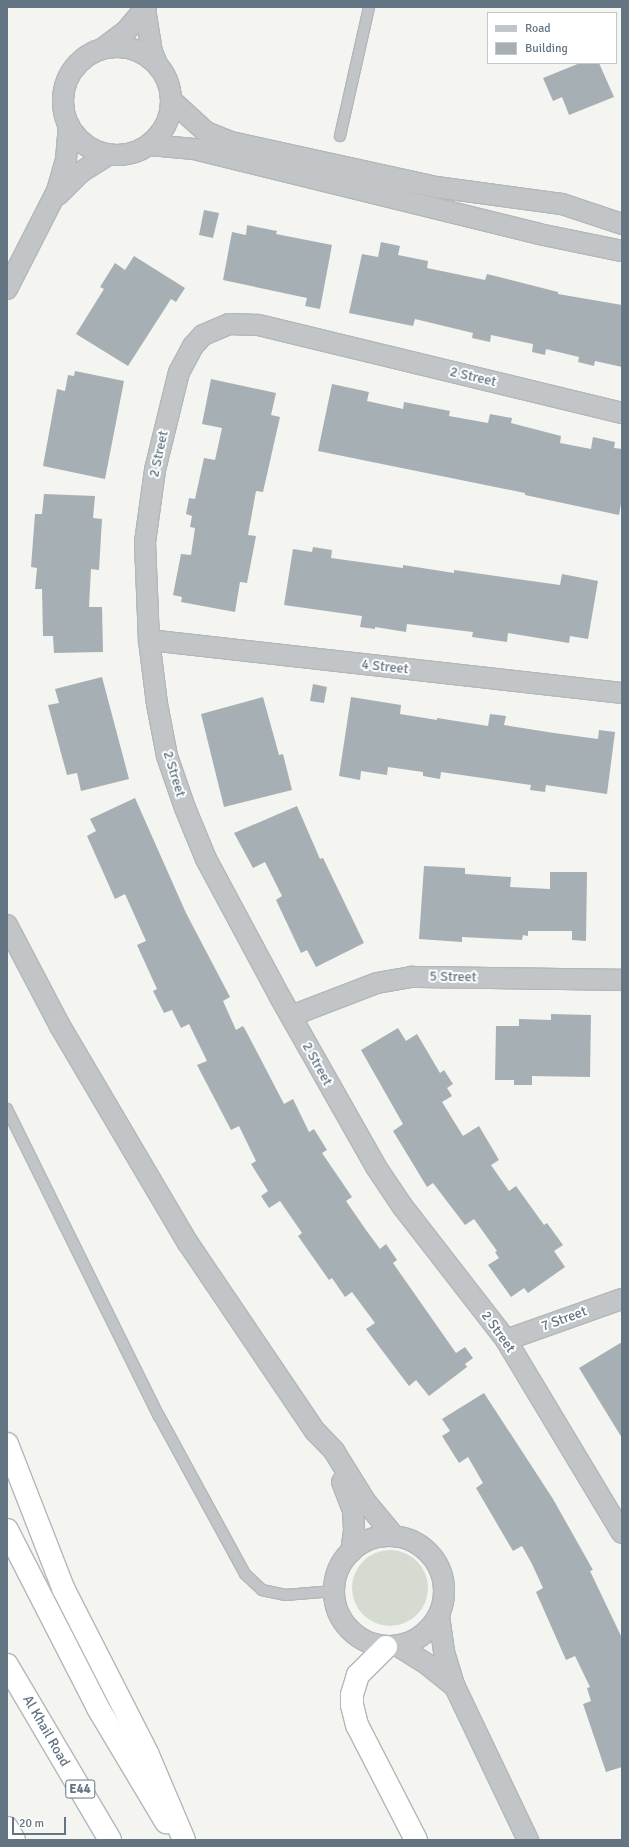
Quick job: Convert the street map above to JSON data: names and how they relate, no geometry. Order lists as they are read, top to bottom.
{
  "streets": {
    "highway": ["Al Khail Road", "E44"],
    "street": [
      "2 Street",
      "4 Street",
      "5 Street",
      "7 Street"
    ]
  },
  "crossings": [
    ["2 Street", "4 Street"],
    ["2 Street", "5 Street"],
    ["2 Street", "7 Street"]
  ],
  "legend": ["Road", "Building"],
  "scale_bar": "20 m"
}
